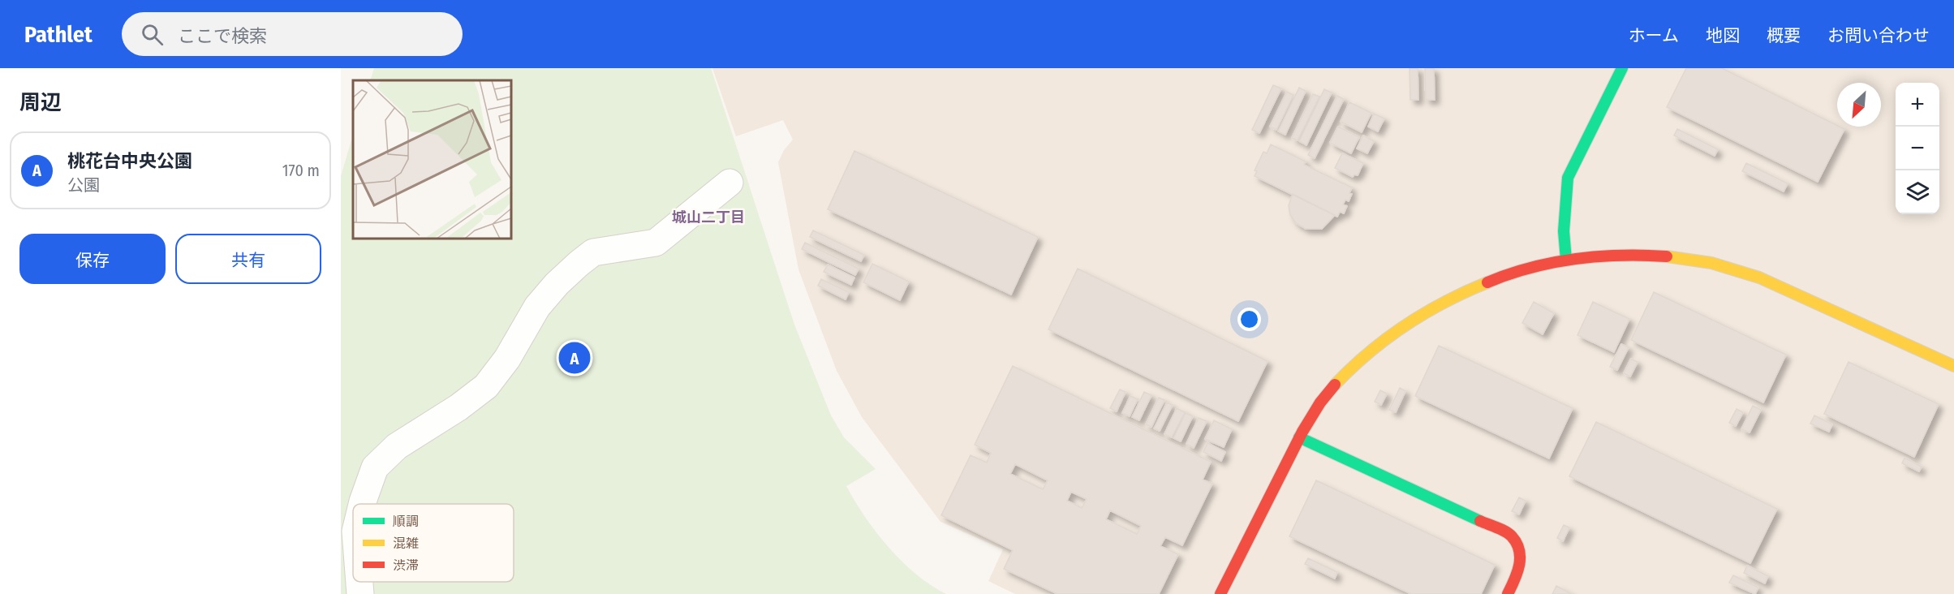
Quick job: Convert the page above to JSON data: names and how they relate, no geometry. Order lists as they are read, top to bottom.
{
  "districts": ["城山二丁目"],
  "legend": ["順調", "混雑", "渋滞"],
  "north": "bottom left",
  "page": {
    "header": "Pathlet",
    "search": "ここで検索",
    "nav": [
      "ホーム",
      "地図",
      "概要",
      "お問い合わせ"
    ],
    "heading": "周辺",
    "map_buttons": ["+", "−"],
    "list": [
      {
        "mark": "A",
        "name": "桃花台中央公園",
        "note": "公園",
        "value": "170 m"
      }
    ],
    "buttons": ["保存", "共有"],
    "pins": "A"
  }
}
